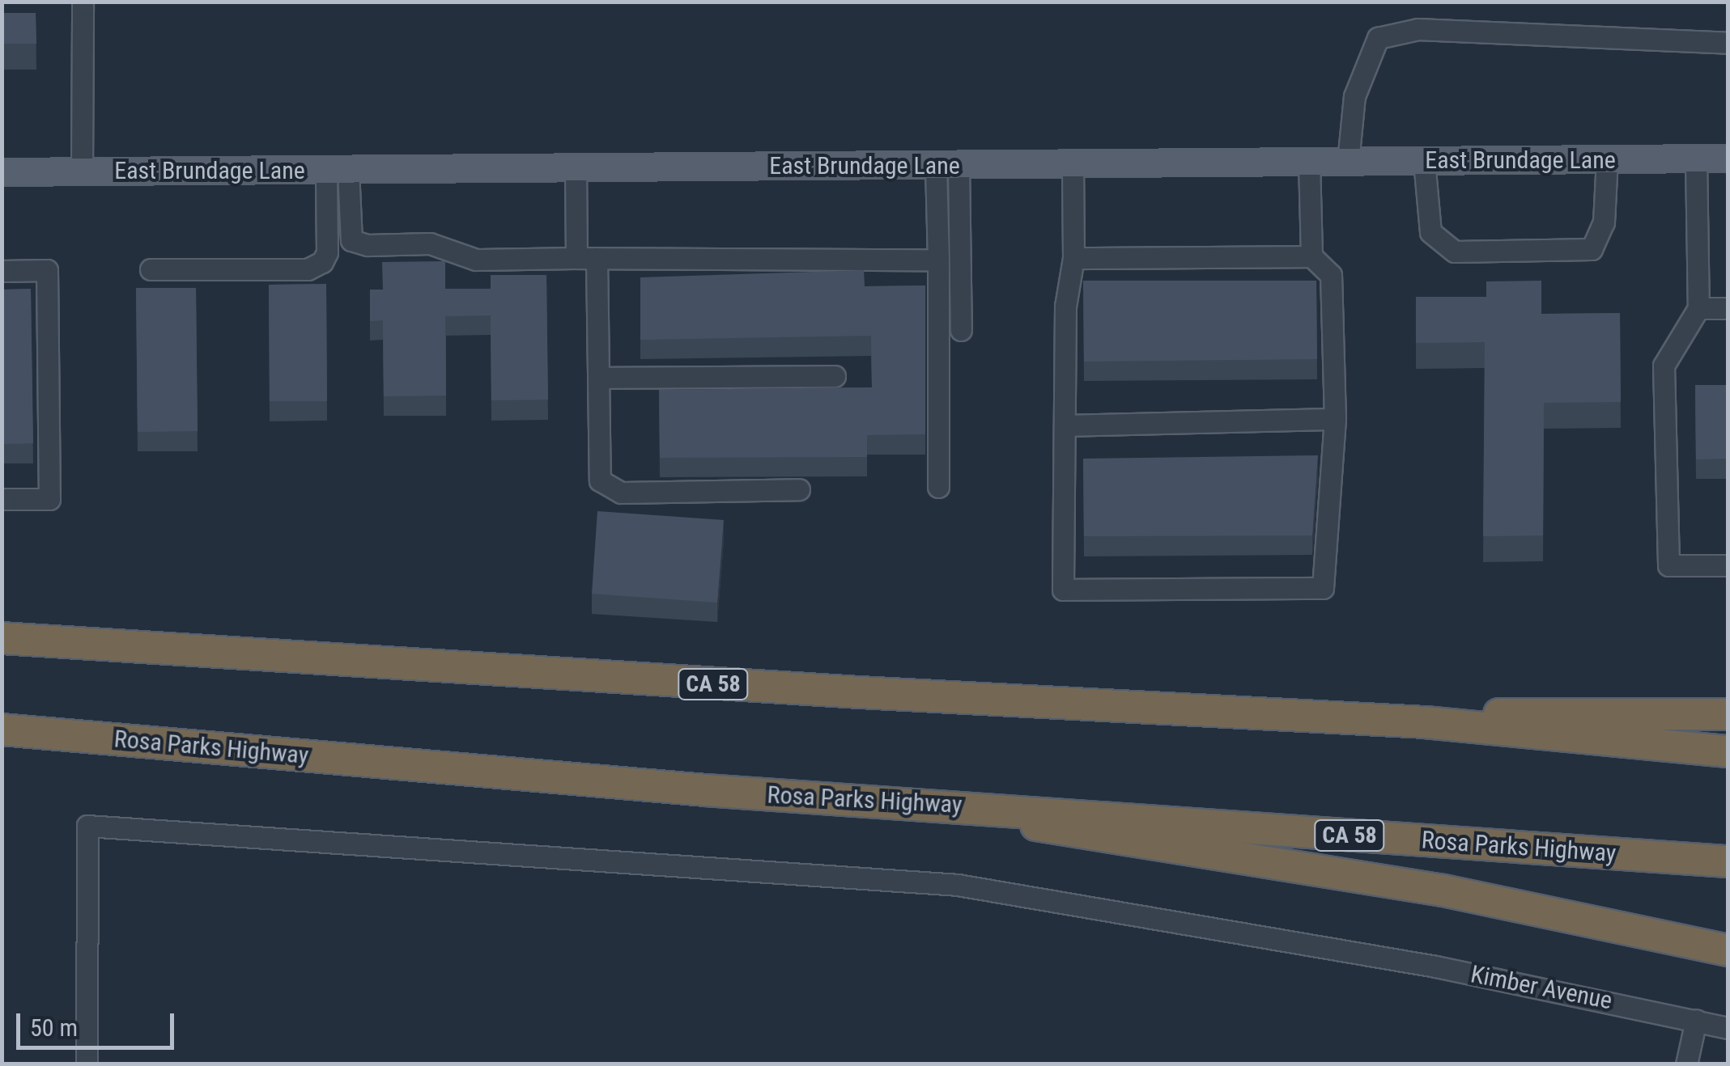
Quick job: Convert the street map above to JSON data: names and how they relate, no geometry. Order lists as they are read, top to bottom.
{
  "streets": {
    "highway": ["CA 58", "Rosa Parks Highway"],
    "main road": ["East Brundage Lane"],
    "street": ["Kimber Avenue"]
  },
  "scale_bar": "50 m"
}
